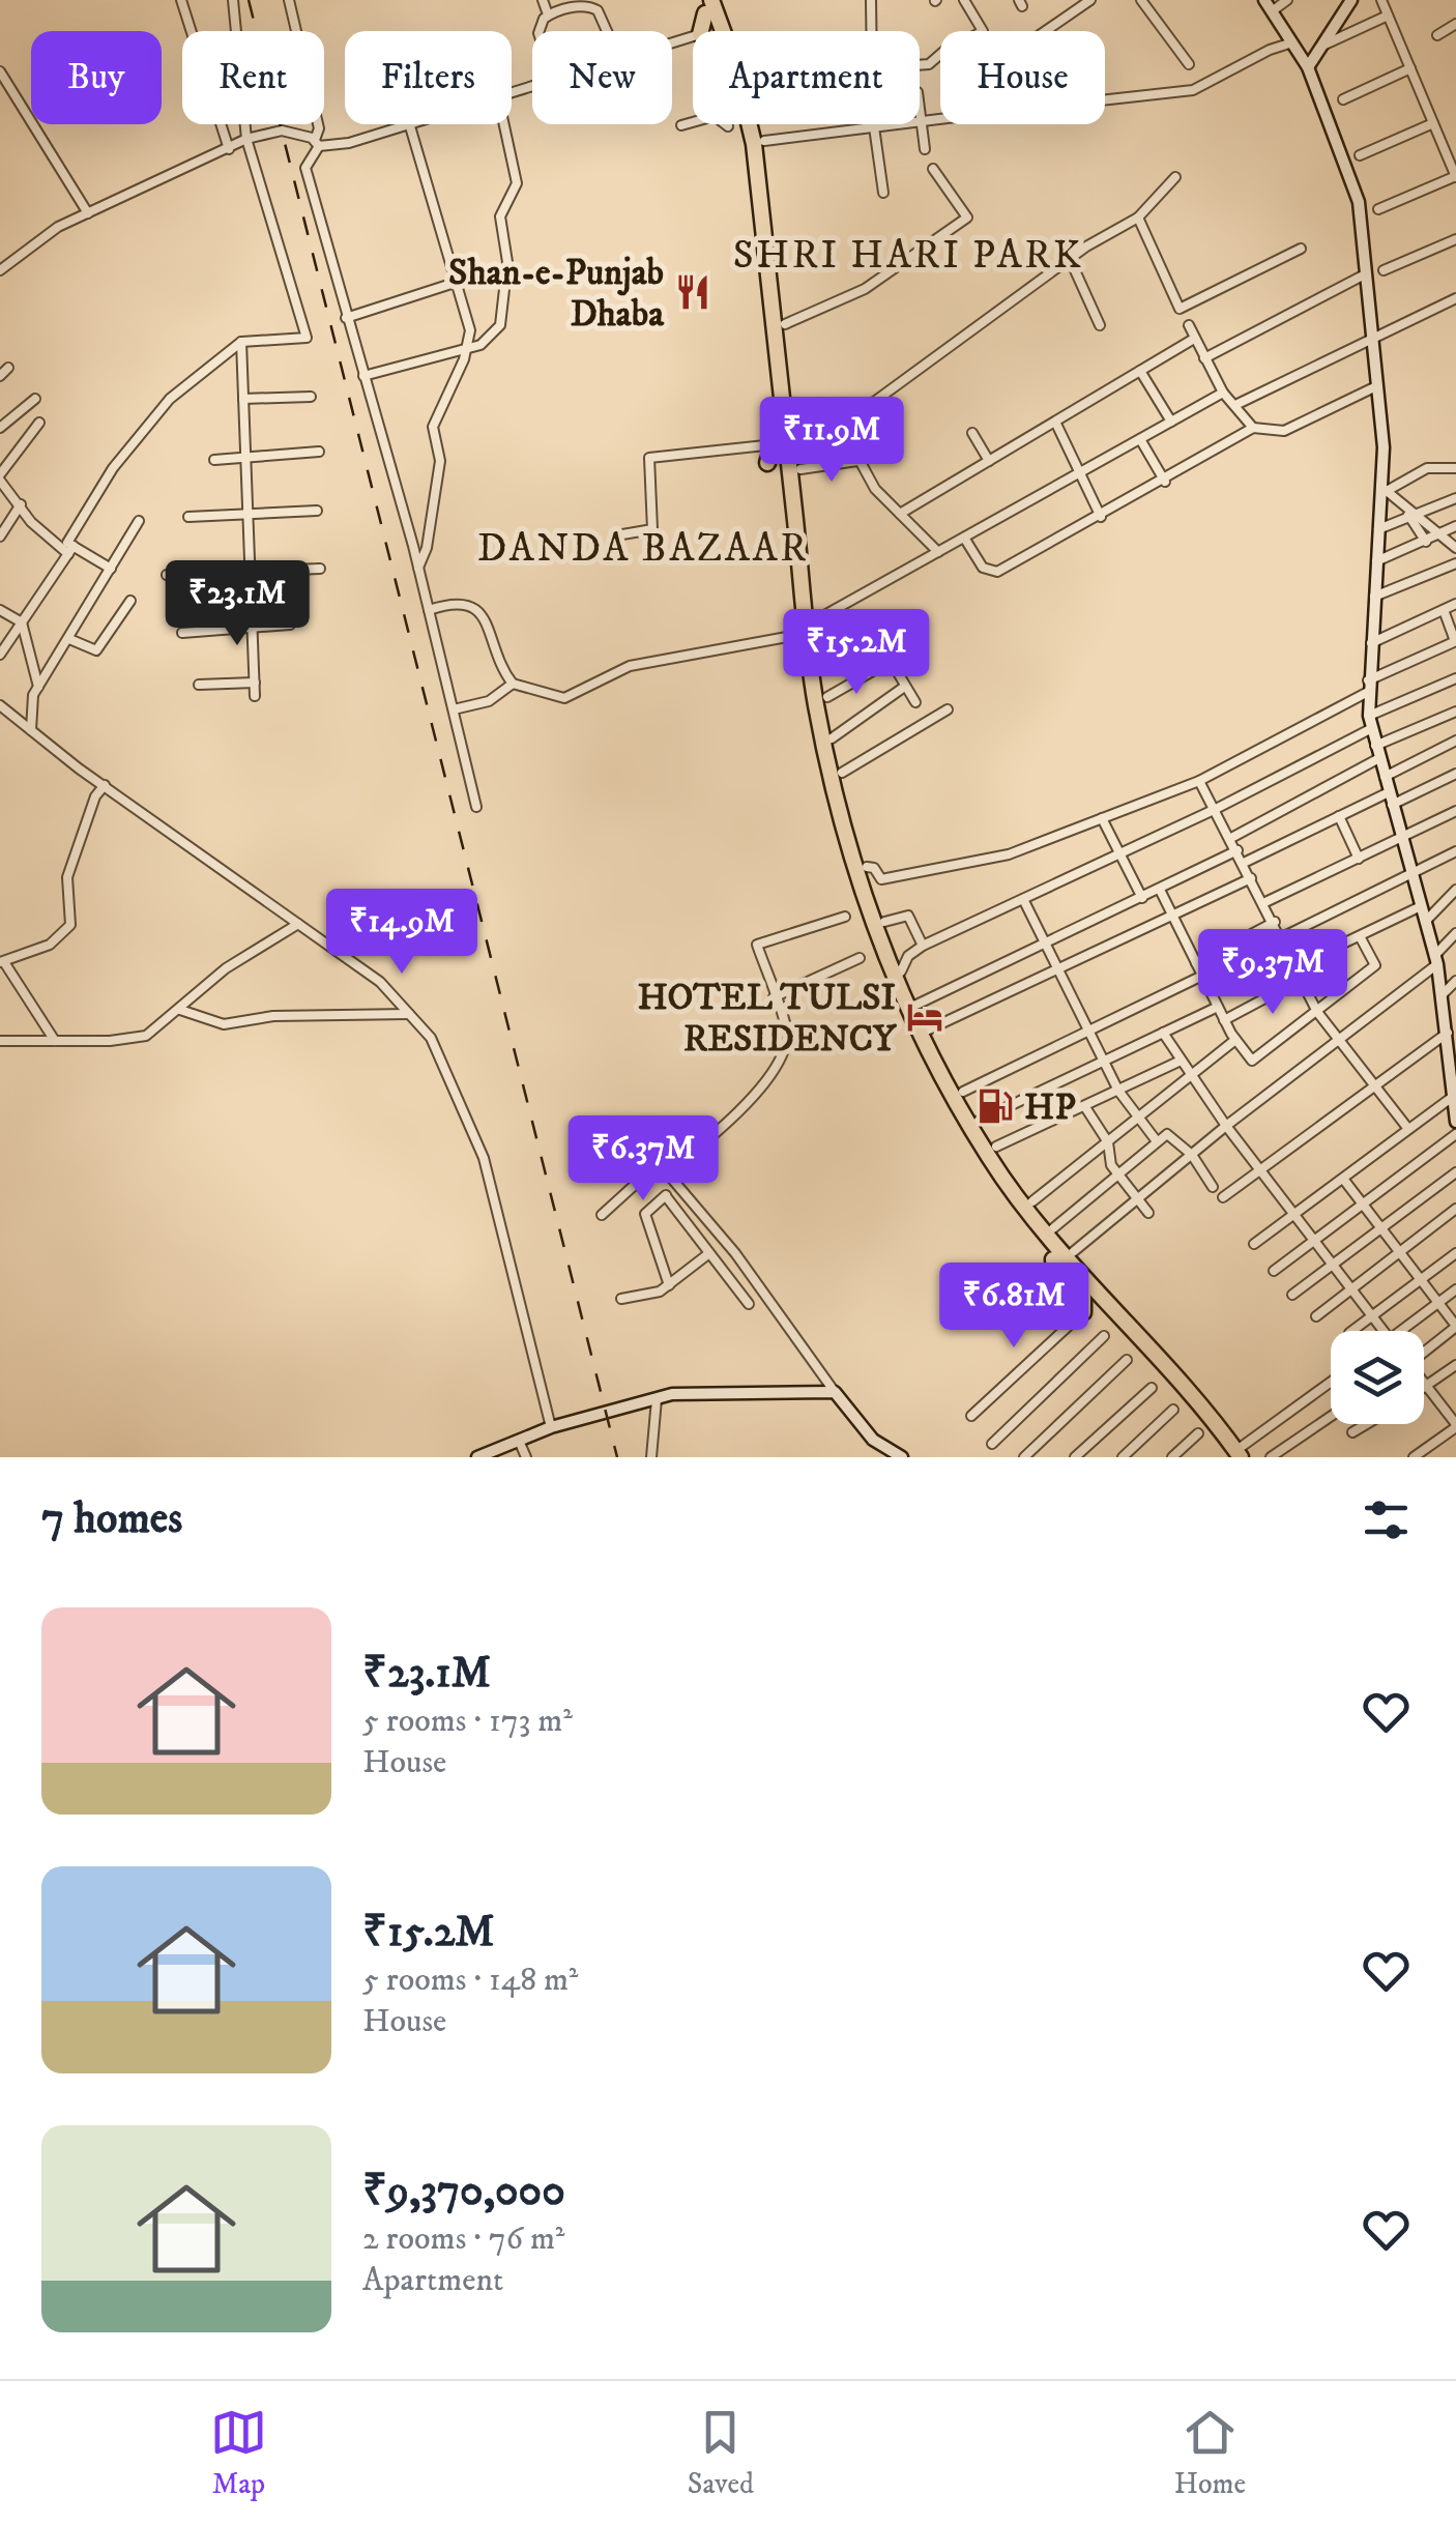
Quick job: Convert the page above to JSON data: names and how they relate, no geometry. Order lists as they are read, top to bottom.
{
  "districts": ["SHRI HARI PARK", "DANDA BAZAAR"],
  "places": {
    "restaurant": ["Shan-e-Punjab Dhaba"],
    "hotel": ["HOTEL TULSI RESIDENCY"],
    "fuel station": ["HP"]
  },
  "page": {
    "chip": [
      "Buy",
      "Rent",
      "Filters",
      "New",
      "Apartment",
      "House"
    ],
    "price": [
      "₹11.9M",
      "₹23.1M",
      "₹15.2M",
      "₹14.9M",
      "₹9.37M",
      "₹6.37M",
      "₹6.81M"
    ],
    "heading": "7 homes",
    "list": [
      {
        "name": "₹23.1M",
        "note": "5 rooms · 173 m² · House"
      },
      {
        "name": "₹15.2M",
        "note": "5 rooms · 148 m² · House"
      },
      {
        "name": "₹9,370,000",
        "note": "2 rooms · 76 m² · Apartment"
      }
    ],
    "tabs": ["Map", "Saved", "Home"]
  }
}
